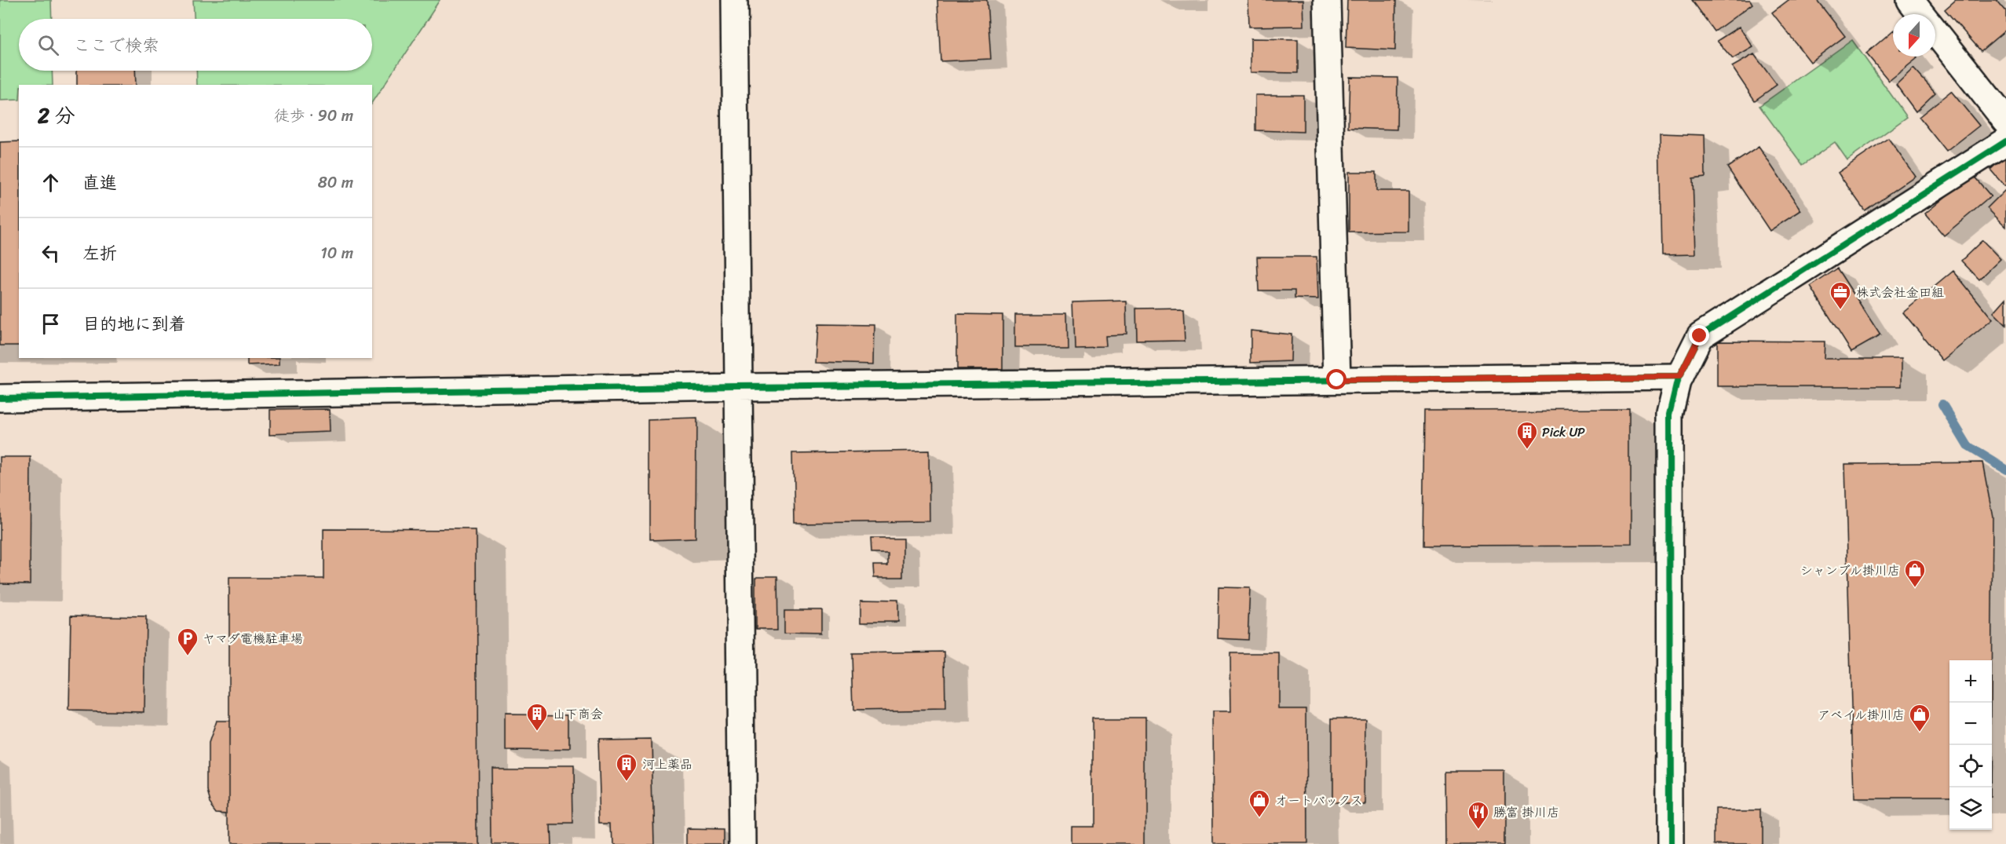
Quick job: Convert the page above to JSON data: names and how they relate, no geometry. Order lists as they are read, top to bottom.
{
  "places": {
    "office": ["株式会社金田組"],
    "building": ["Pick UP", "山下商会", "河上薬品"],
    "shop": ["シャンブル掛川店", "アベイル掛川店", "オートバックス"],
    "parking": ["ヤマダ電機駐車場"],
    "restaurant": ["勝富 掛川店"]
  },
  "north": "bottom",
  "page": {
    "search": "ここで検索",
    "heading": ["2 分", "徒歩 · 90 m"],
    "list": [
      ["直進", "80 m"],
      ["左折", "10 m"],
      "目的地に到着"
    ],
    "map_buttons": ["+", "−"]
  }
}
